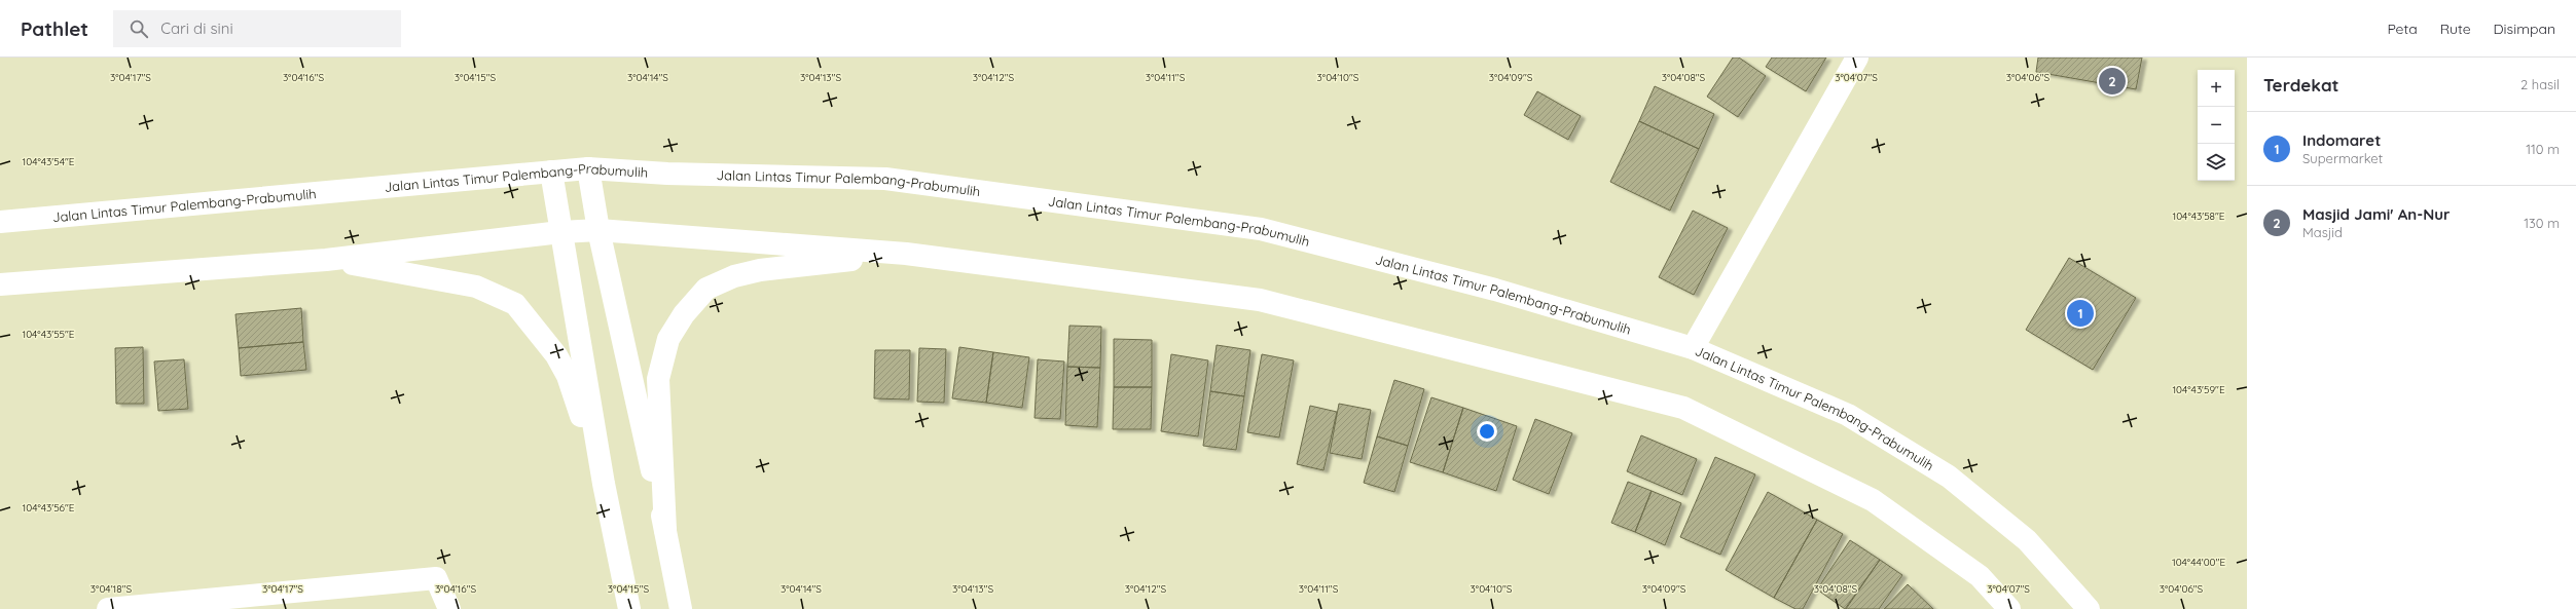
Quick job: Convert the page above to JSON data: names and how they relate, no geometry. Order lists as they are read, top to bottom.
{
  "streets": {
    "main road": ["Jalan Lintas Timur Palembang-Prabumulih"]
  },
  "page": {
    "header": "Pathlet",
    "search": "Cari di sini",
    "nav": ["Peta", "Rute", "Disimpan"],
    "heading": ["Terdekat", "2 hasil"],
    "pins": ["2", "1"],
    "map_buttons": ["+", "−"],
    "list": [
      {
        "mark": "1",
        "name": "Indomaret",
        "note": "Supermarket",
        "value": "110 m"
      },
      {
        "mark": "2",
        "name": "Masjid Jami' An-Nur",
        "note": "Masjid",
        "value": "130 m"
      }
    ]
  },
  "coordinates": [
    "3°04'17\"S",
    "3°04'16\"S",
    "3°04'15\"S",
    "3°04'14\"S",
    "3°04'13\"S",
    "3°04'12\"S",
    "3°04'11\"S",
    "3°04'10\"S",
    "3°04'09\"S",
    "3°04'08\"S",
    "3°04'07\"S",
    "3°04'06\"S",
    "104°43'54\"E",
    "104°43'58\"E",
    "104°43'55\"E",
    "104°43'59\"E",
    "104°43'56\"E",
    "104°44'00\"E",
    "3°04'18\"S"
  ]
}
